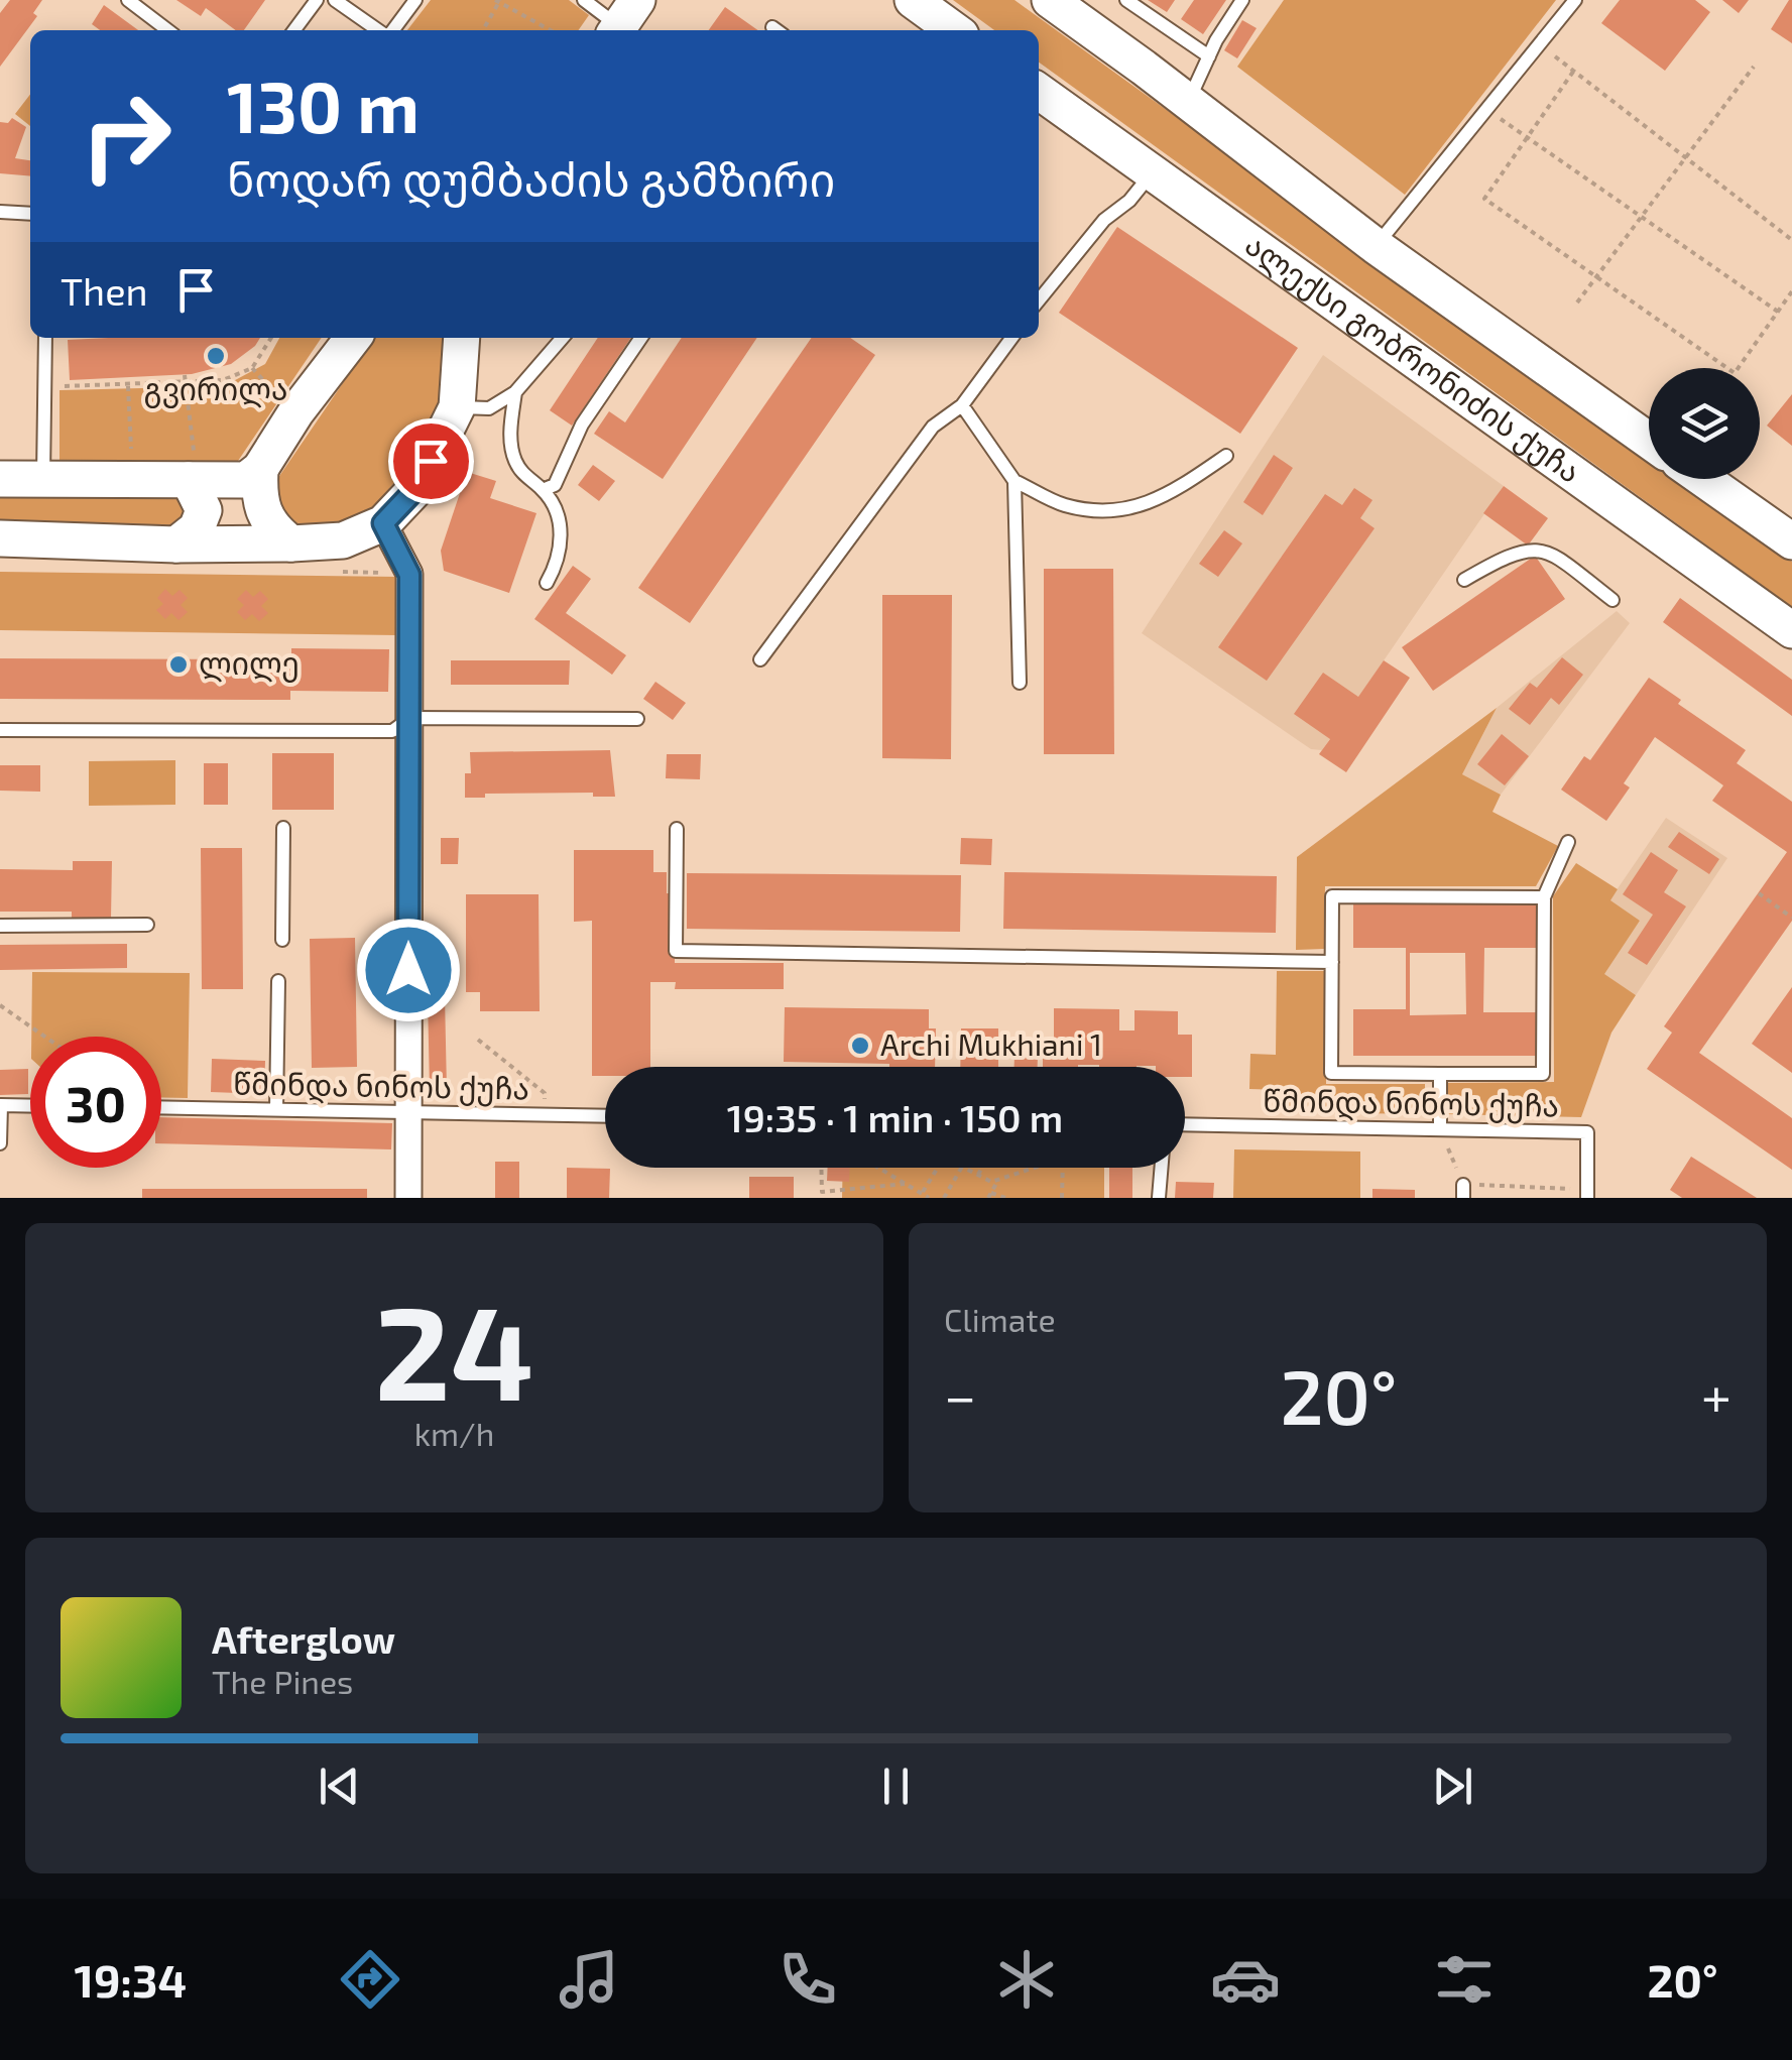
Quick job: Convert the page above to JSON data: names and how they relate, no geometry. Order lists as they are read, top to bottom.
{
  "streets": {
    "main road": ["ალექსი გობრონიძის ქუჩა"],
    "lane": ["წმინდა ნინოს ქუჩა"]
  },
  "places": ["გვირილა", "ლილე", "Archi Mukhiani 1"],
  "page": {
    "turn": ["130 m", "ნოდარ დუმბაძის გამზირი"],
    "then": "Then",
    "limit": "30",
    "trip": "19:35 · 1 min · 150 m",
    "tile": [
      ["24", "km/h"],
      "Climate"
    ],
    "heat": ["−", "20°", "+"],
    "song": ["Afterglow", "The Pines"],
    "tabs": ["19:34", "20°"]
  }
}
